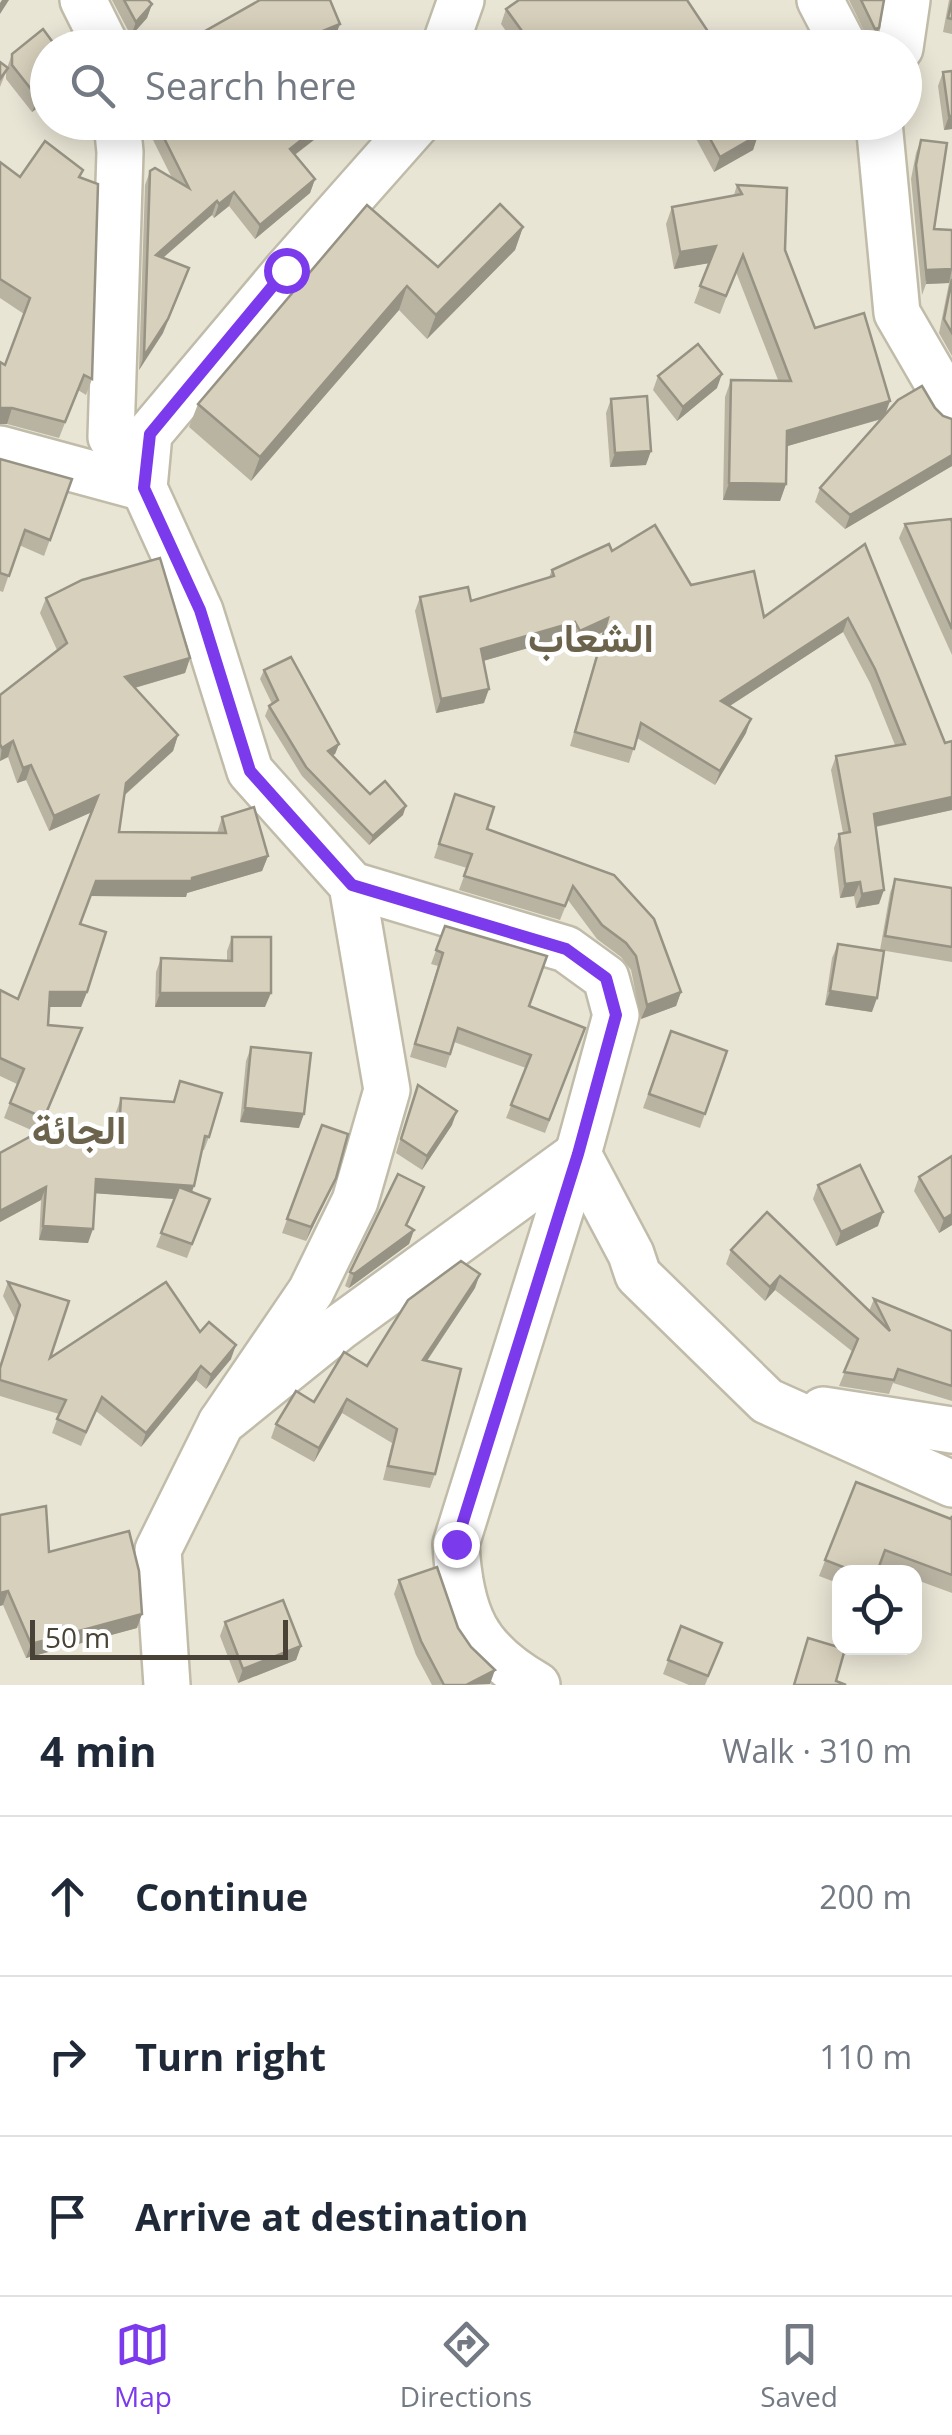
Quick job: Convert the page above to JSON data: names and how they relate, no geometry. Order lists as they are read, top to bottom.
{
  "districts": ["الشعاب", "الجائة"],
  "scale_bar": "50 m",
  "page": {
    "search": "Search here",
    "scale": "50 m",
    "heading": ["4 min", "Walk · 310 m"],
    "list": [
      ["Continue", "200 m"],
      ["Turn right", "110 m"],
      "Arrive at destination"
    ],
    "nav": ["Map", "Directions", "Saved"]
  }
}
